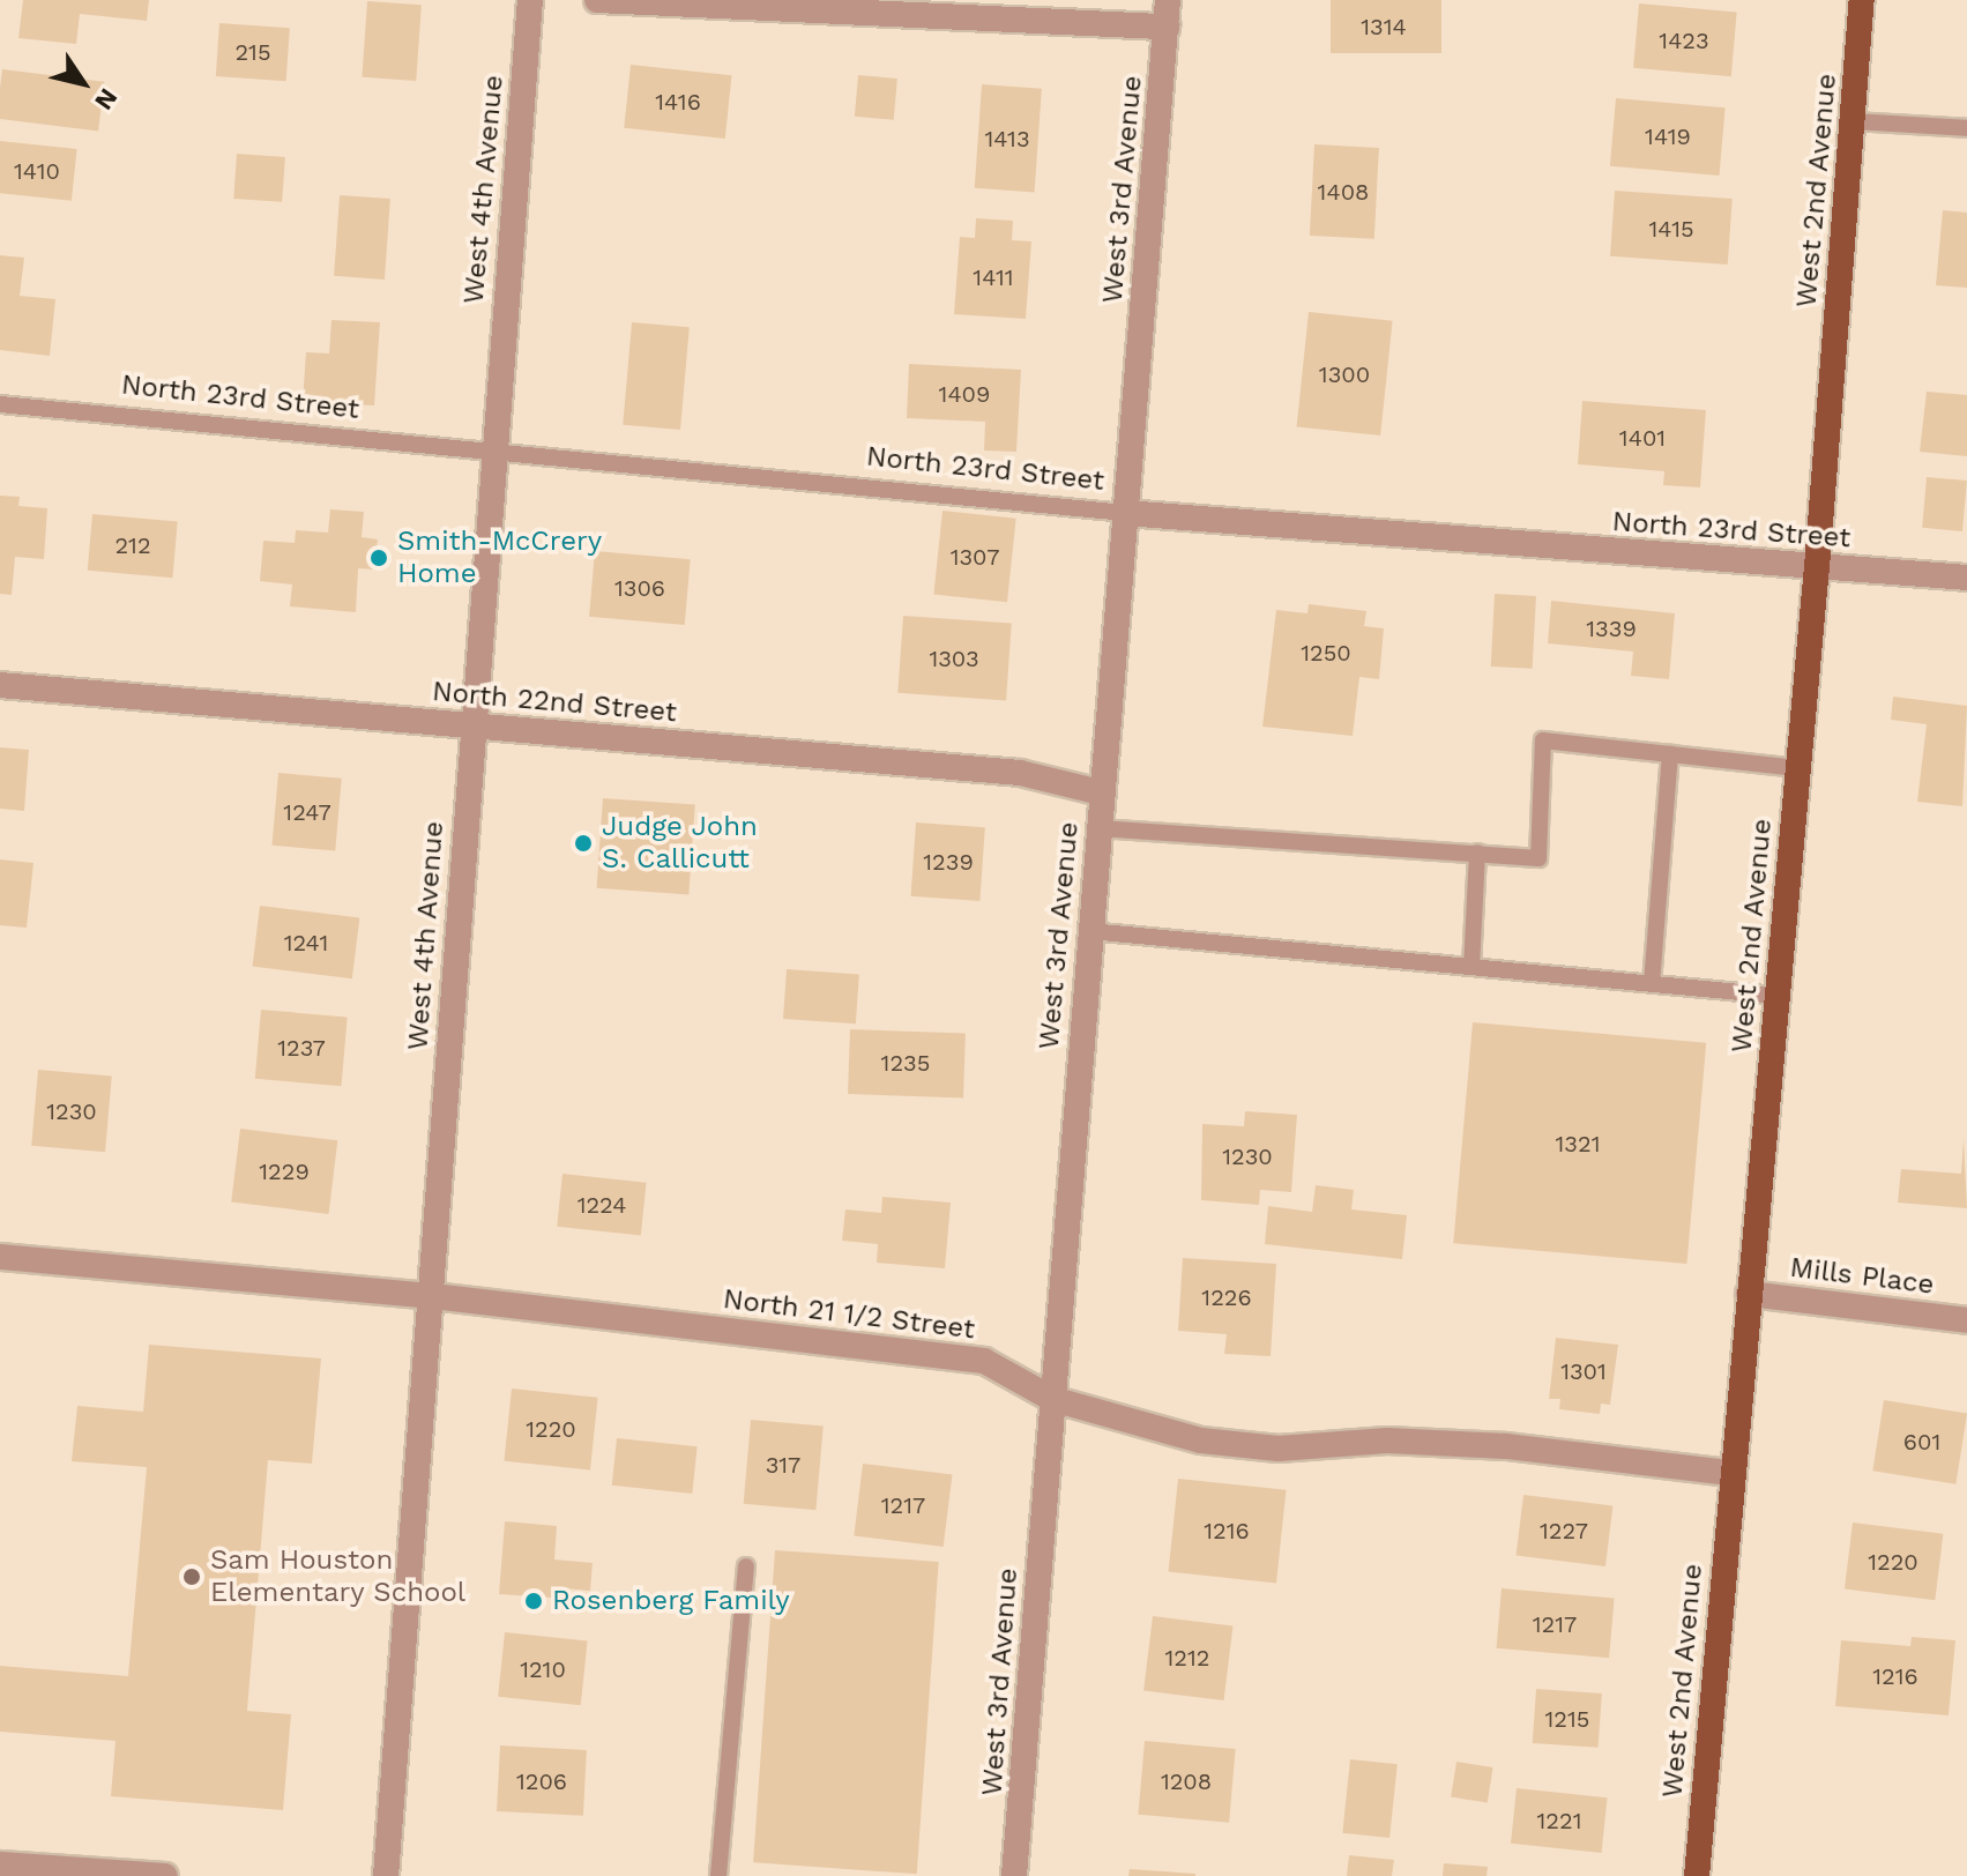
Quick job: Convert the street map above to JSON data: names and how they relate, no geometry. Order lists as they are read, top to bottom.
{
  "streets": {
    "main road": ["West 2nd Avenue"],
    "street": [
      "West 4th Avenue",
      "West 3rd Avenue",
      "North 23rd Street",
      "North 22nd Street",
      "Mills Place",
      "North 21 1/2 Street"
    ]
  },
  "crossings": [
    ["West 4th Avenue", "North 23rd Street"],
    ["West 4th Avenue", "North 22nd Street"],
    ["West 4th Avenue", "North 21 1/2 Street"],
    ["West 3rd Avenue", "North 23rd Street"],
    ["West 3rd Avenue", "North 22nd Street"],
    ["West 3rd Avenue", "North 21 1/2 Street"],
    ["West 2nd Avenue", "North 23rd Street"],
    ["West 2nd Avenue", "Mills Place"],
    ["West 2nd Avenue", "North 21 1/2 Street"]
  ],
  "places": [
    "Smith-McCrery Home",
    "Judge John S. Callicutt",
    "Sam Houston Elementary School",
    "Rosenberg Family"
  ],
  "house_numbers": [
    "1314",
    "1423",
    "215",
    "1416",
    "1419",
    "1413",
    "1410",
    "1408",
    "1415",
    "1411",
    "1300",
    "1409",
    "1401",
    "212",
    "1307",
    "1306",
    "1339",
    "1250",
    "1303",
    "1247",
    "1239",
    "1241",
    "1237",
    "1235",
    "1230",
    "1321",
    "1230",
    "1229",
    "1224",
    "1226",
    "1301",
    "1220",
    "601",
    "317",
    "1217",
    "1216",
    "1227",
    "1220",
    "1217",
    "1212",
    "1210",
    "1216",
    "1215",
    "1206",
    "1208",
    "1221"
  ],
  "north": "bottom right"
}
